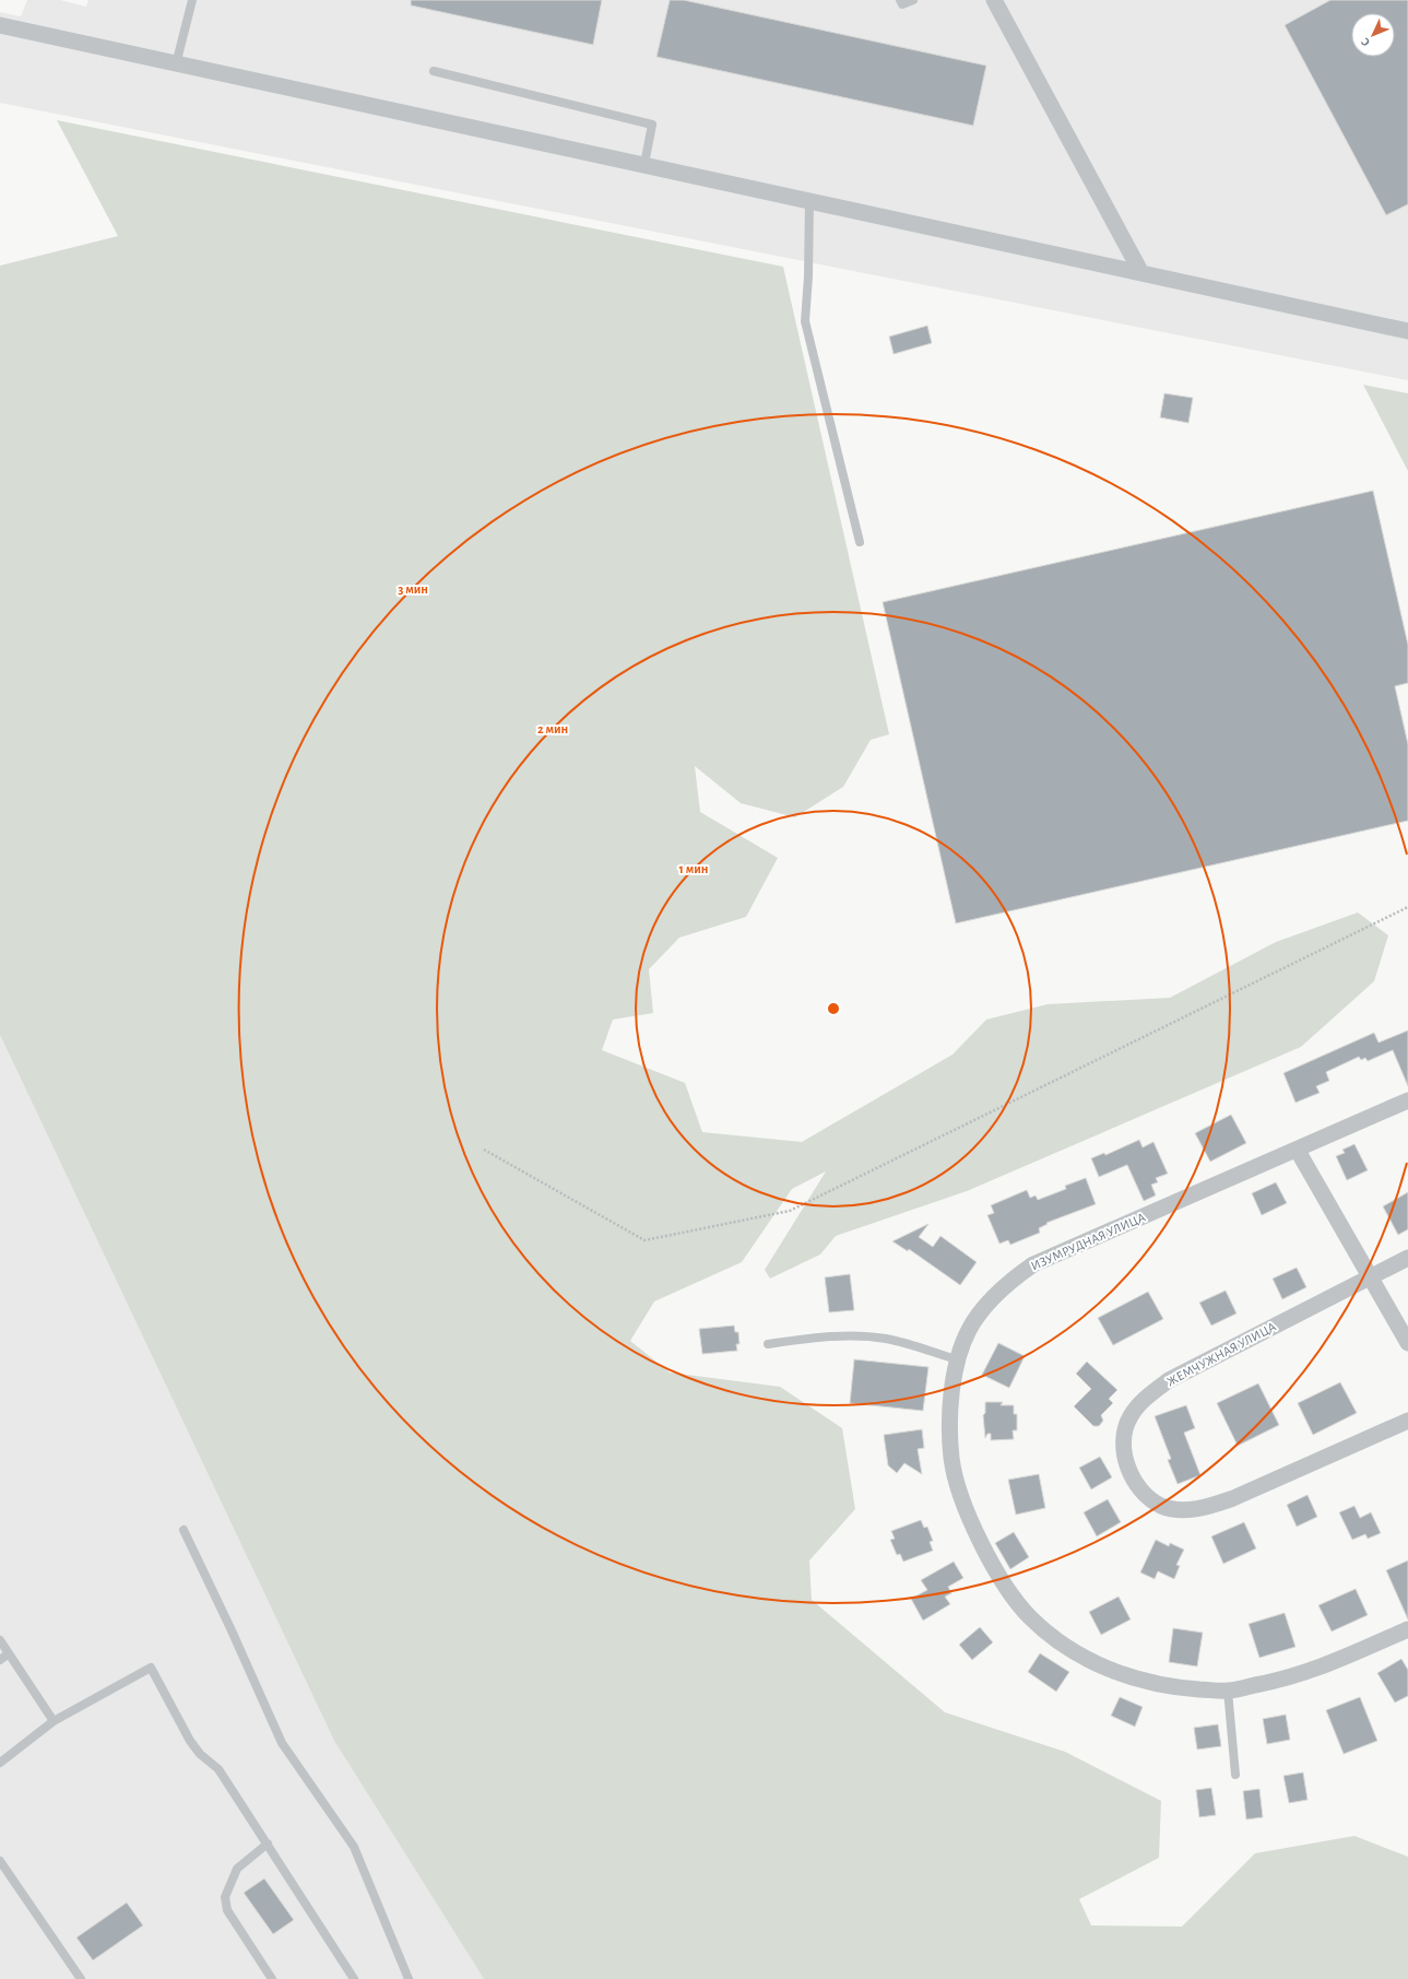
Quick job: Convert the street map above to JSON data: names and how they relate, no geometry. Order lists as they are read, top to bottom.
{
  "streets": {
    "street": ["ИЗУМРУДНАЯ УЛИЦА", "ЖЕМЧУЖНАЯ УЛИЦА"]
  },
  "north": "bottom left",
  "rings": ["3 мин", "2 мин", "1 мин"]
}
